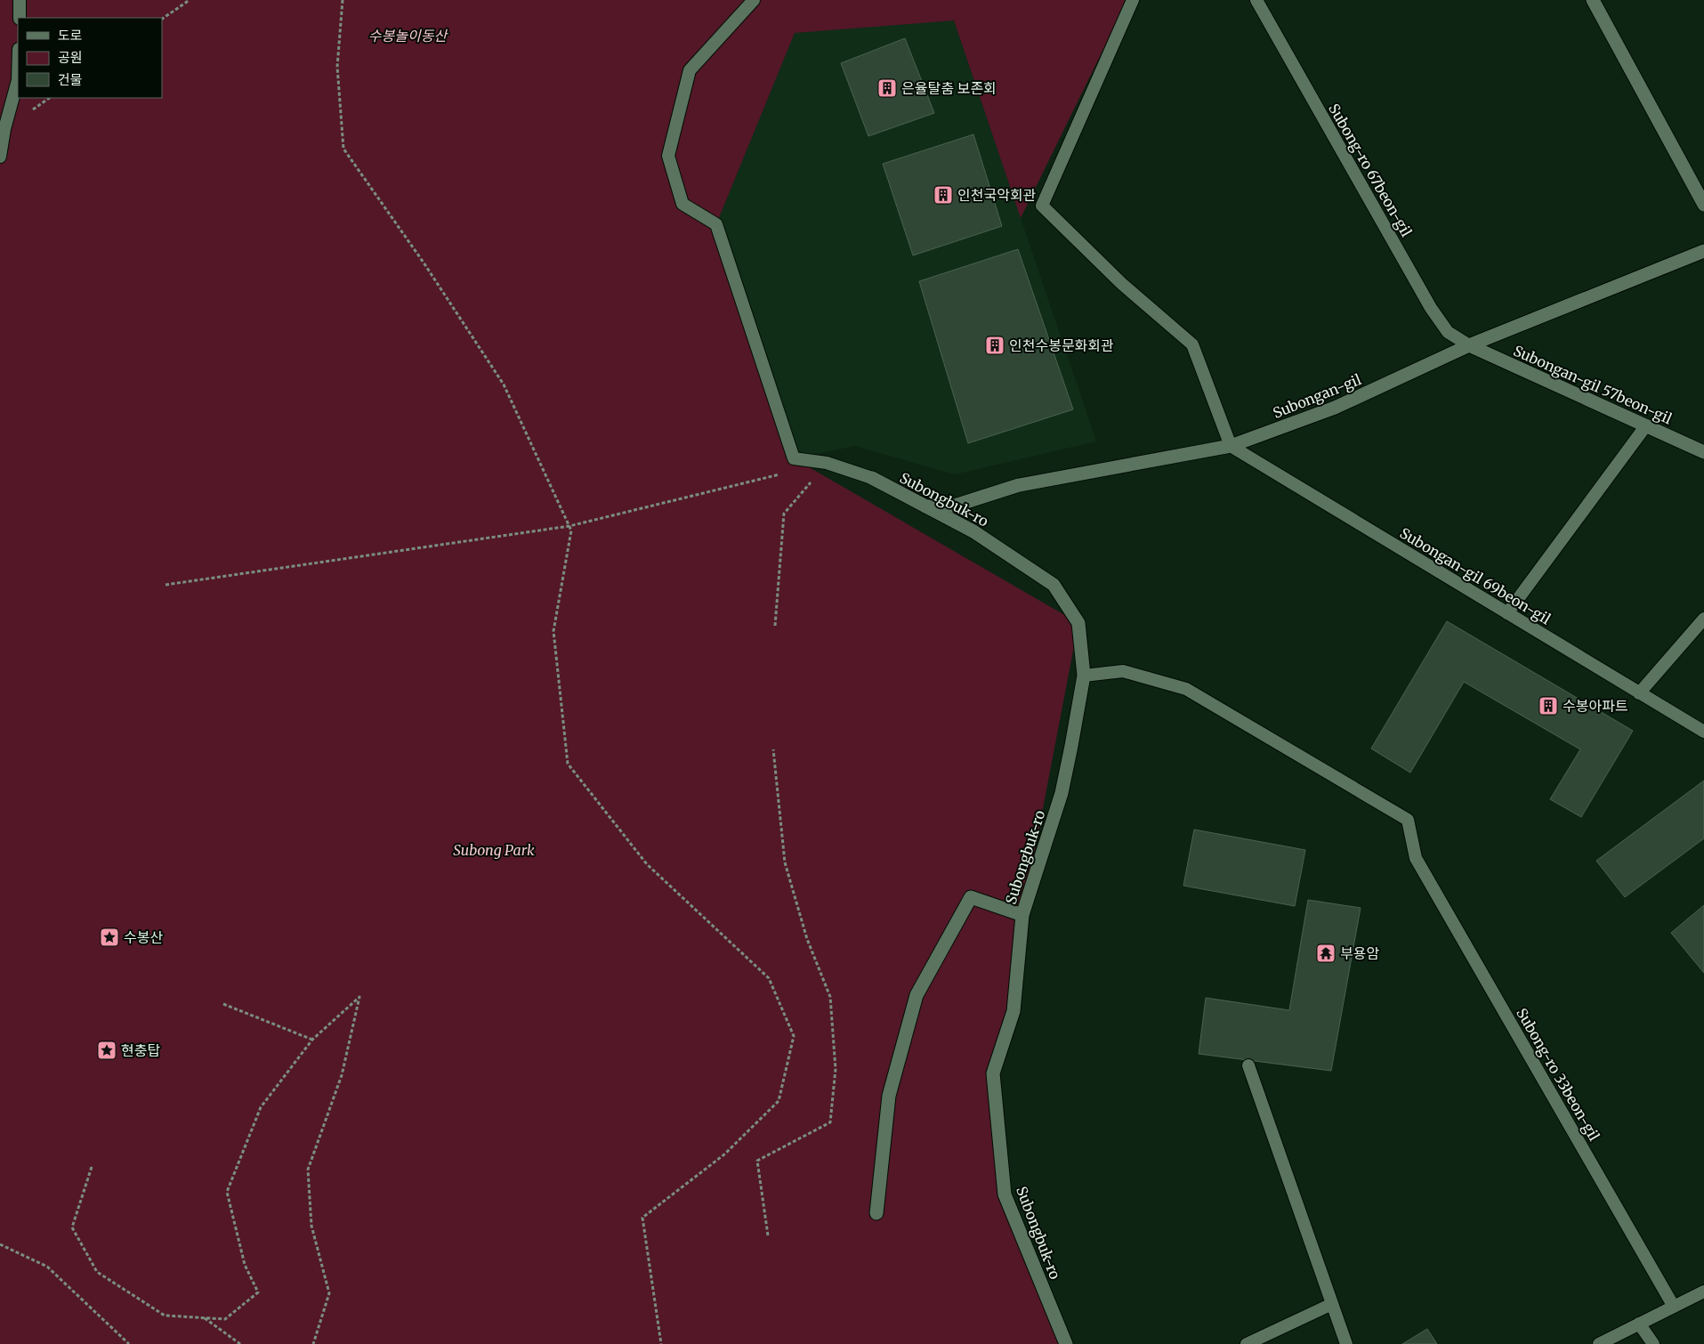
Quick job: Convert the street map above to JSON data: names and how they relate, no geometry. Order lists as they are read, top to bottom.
{
  "streets": {
    "street": ["Subongan-gil 57beon-gil", "Subongan-gil", "Subongbuk-ro"],
    "lane": ["Subong-ro 67beon-gil", "Subongan-gil 69beon-gil", "Subong-ro 33beon-gil"]
  },
  "crossings": [
    ["Subong-ro 67beon-gil", "Subongan-gil 57beon-gil"],
    ["Subong-ro 67beon-gil", "Subongan-gil"],
    ["Subongan-gil 57beon-gil", "Subongan-gil"],
    ["Subongan-gil", "Subongbuk-ro"],
    ["Subongan-gil", "Subongan-gil 69beon-gil"],
    ["Subongbuk-ro", "Subong-ro 33beon-gil"]
  ],
  "parks": ["수봉놀이동산", "Subong Park"],
  "places": {
    "building": [
      "은율탈춤 보존회",
      "인천국악회관",
      "인천수봉문화회관",
      "수봉아파트"
    ],
    "place": ["수봉산", "현충탑"],
    "temple": ["부용암"]
  },
  "legend": ["도로", "공원", "건물"]
}
